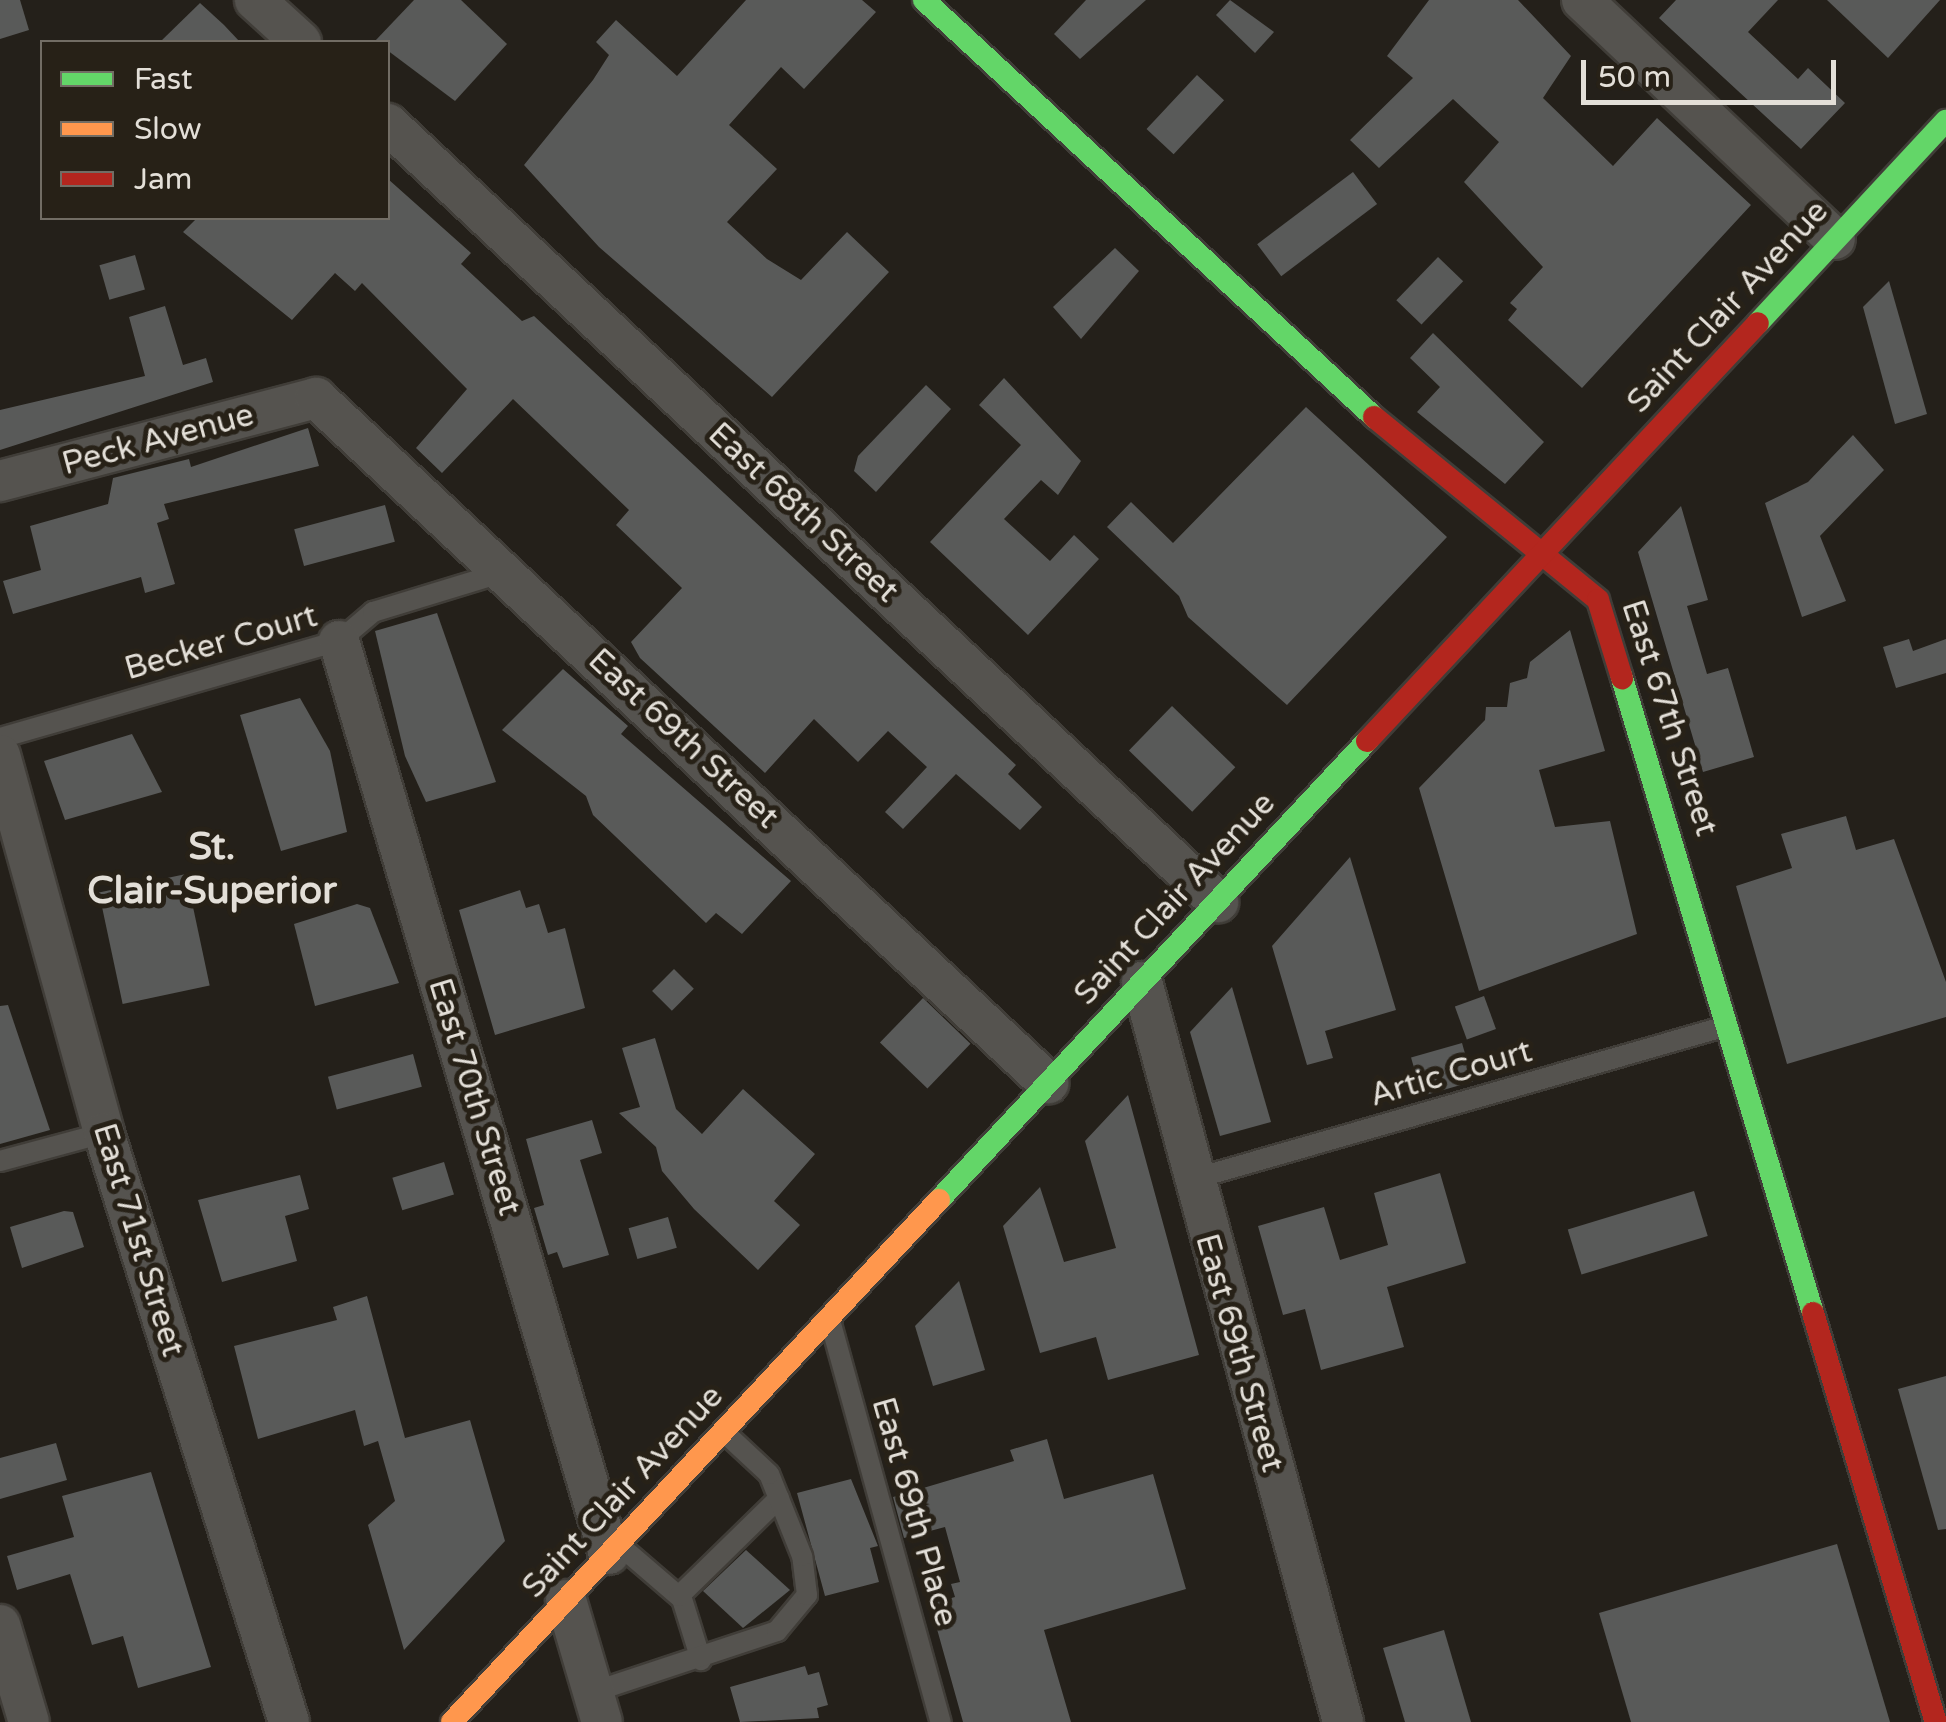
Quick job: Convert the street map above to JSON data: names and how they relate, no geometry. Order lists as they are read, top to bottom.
{
  "streets": {
    "main road": ["Saint Clair Avenue", "East 67th Street"],
    "street": [
      "Peck Avenue",
      "East 68th Street",
      "East 69th Street",
      "East 70th Street",
      "East 71st Street"
    ],
    "lane": ["Becker Court", "Artic Court", "East 69th Place"]
  },
  "crossings": [
    ["Saint Clair Avenue", "East 68th Street"],
    ["Saint Clair Avenue", "East 67th Street"],
    ["Saint Clair Avenue", "East 69th Street"],
    ["Saint Clair Avenue", "East 70th Street"],
    ["Saint Clair Avenue", "East 69th Place"],
    ["Peck Avenue", "East 69th Street"],
    ["Becker Court", "East 69th Street"],
    ["Becker Court", "East 70th Street"],
    ["East 67th Street", "Artic Court"],
    ["East 69th Street", "Artic Court"]
  ],
  "districts": ["St. Clair-Superior"],
  "legend": ["Fast", "Slow", "Jam"],
  "scale_bar": "50 m"
}
